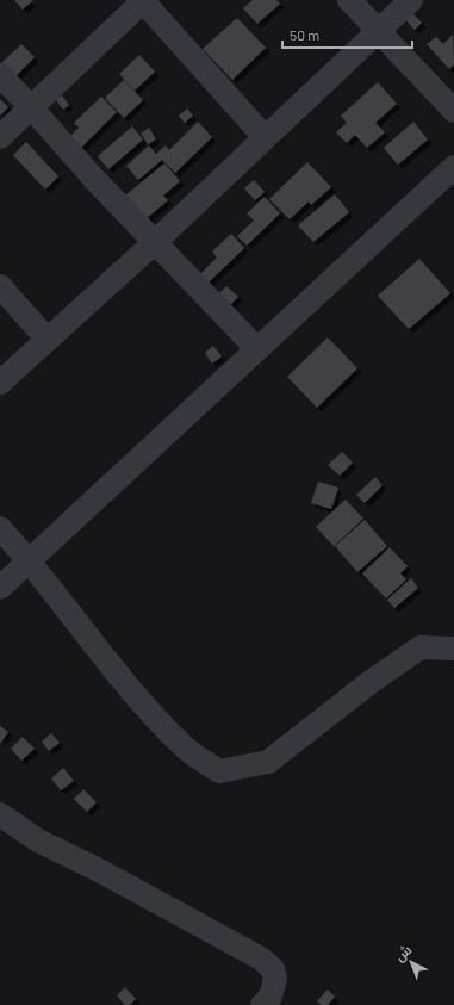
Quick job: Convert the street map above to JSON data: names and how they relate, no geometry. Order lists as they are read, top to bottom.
{
  "scale_bar": "50 m",
  "north": "top left"
}
